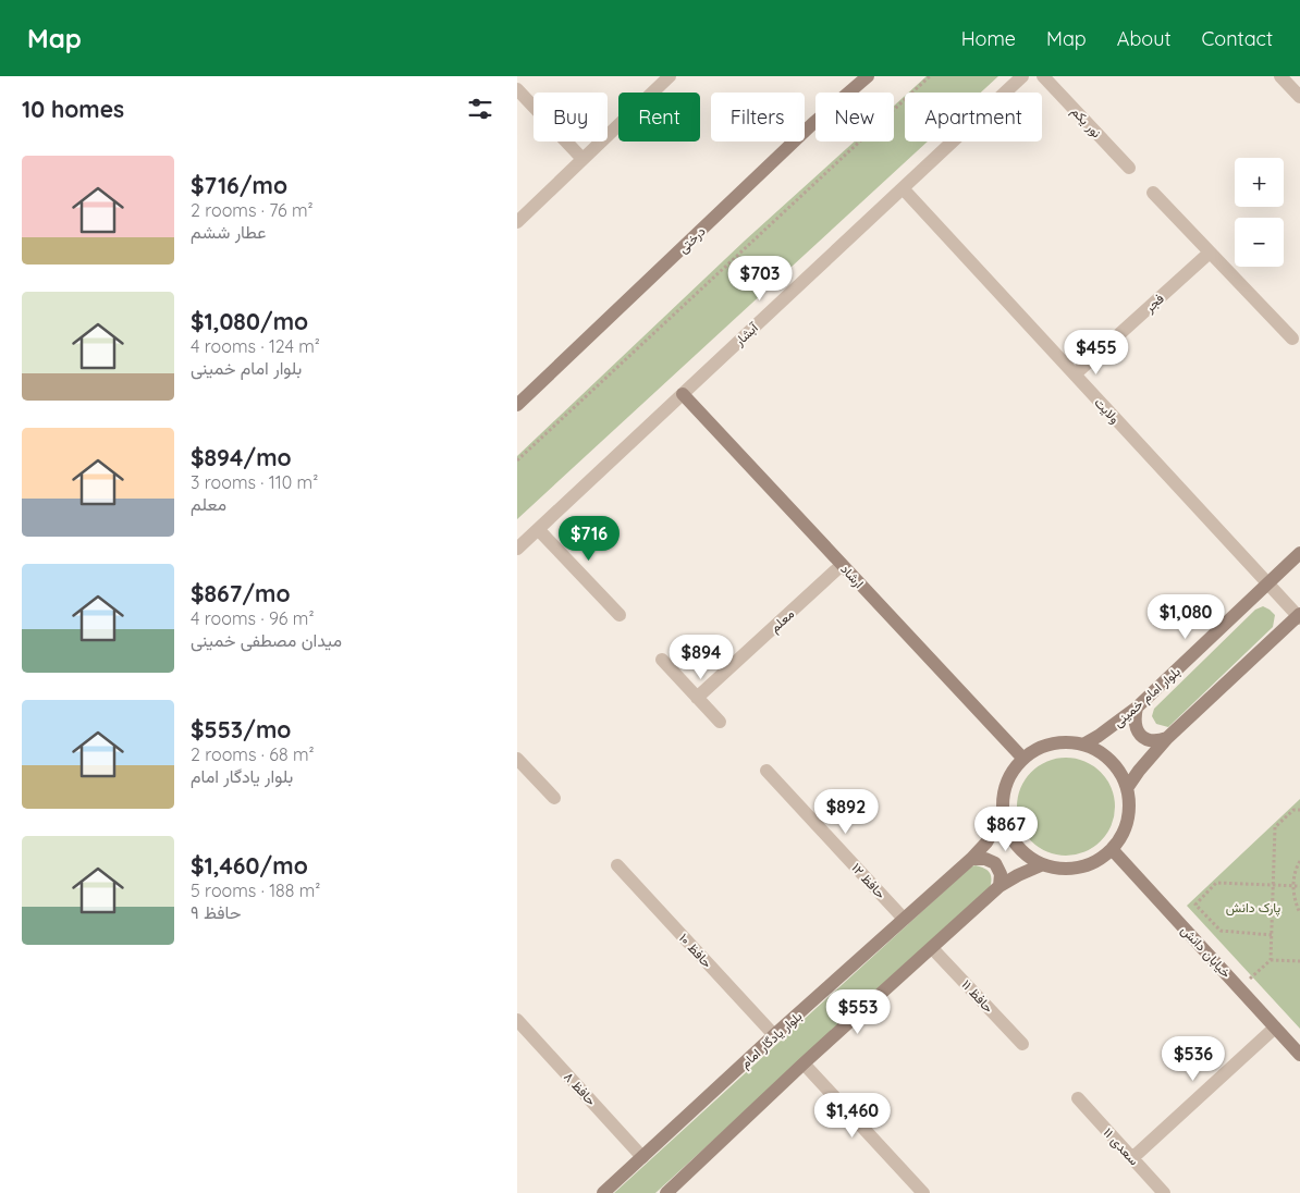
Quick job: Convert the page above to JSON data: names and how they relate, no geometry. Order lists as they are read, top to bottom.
{
  "streets": {
    "street": [
      "نور یکم",
      "درختی",
      "فجر",
      "آبشار",
      "ولایت",
      "ارشاد",
      "معلم",
      "بلوار امام خمینی",
      "حافظ ۱۲",
      "حافظ ۱۰",
      "خیابان دانش",
      "حافظ ۱۱",
      "بلوار یادگار امام",
      "حافظ ۸",
      "سعدی ۱۱"
    ]
  },
  "crossings": [
    ["فجر", "ولایت"],
    ["آبشار", "ولایت"],
    ["آبشار", "ارشاد"],
    ["ولایت", "بلوار امام خمینی"],
    ["ارشاد", "معلم"],
    ["ارشاد", "بلوار امام خمینی"],
    ["ارشاد", "خیابان دانش"],
    ["ارشاد", "بلوار یادگار امام"],
    ["بلوار امام خمینی", "خیابان دانش"],
    ["بلوار امام خمینی", "بلوار یادگار امام"],
    ["حافظ ۱۲", "بلوار یادگار امام"],
    ["حافظ ۱۰", "بلوار یادگار امام"],
    ["خیابان دانش", "بلوار یادگار امام"],
    ["بلوار یادگار امام", "حافظ ۸"]
  ],
  "parks": ["پارک دانش"],
  "page": {
    "header": "Map",
    "nav": [
      "Home",
      "Map",
      "About",
      "Contact"
    ],
    "heading": "10 homes",
    "chip": [
      "Buy",
      "Rent",
      "Filters",
      "New",
      "Apartment"
    ],
    "list": [
      {
        "name": "$716/mo",
        "note": "2 rooms · 76 m² · عطار ششم"
      },
      {
        "name": "$1,080/mo",
        "note": "4 rooms · 124 m² · بلوار امام خمینی"
      },
      {
        "name": "$894/mo",
        "note": "3 rooms · 110 m² · معلم"
      },
      {
        "name": "$867/mo",
        "note": "4 rooms · 96 m² · میدان مصطفی خمینی"
      },
      {
        "name": "$553/mo",
        "note": "2 rooms · 68 m² · بلوار یادگار امام"
      },
      {
        "name": "$1,460/mo",
        "note": "5 rooms · 188 m² · حافظ ۹"
      }
    ],
    "map_buttons": ["+", "−"],
    "price": [
      "$703",
      "$455",
      "$716",
      "$1,080",
      "$894",
      "$892",
      "$867",
      "$553",
      "$536",
      "$1,460"
    ]
  }
}
